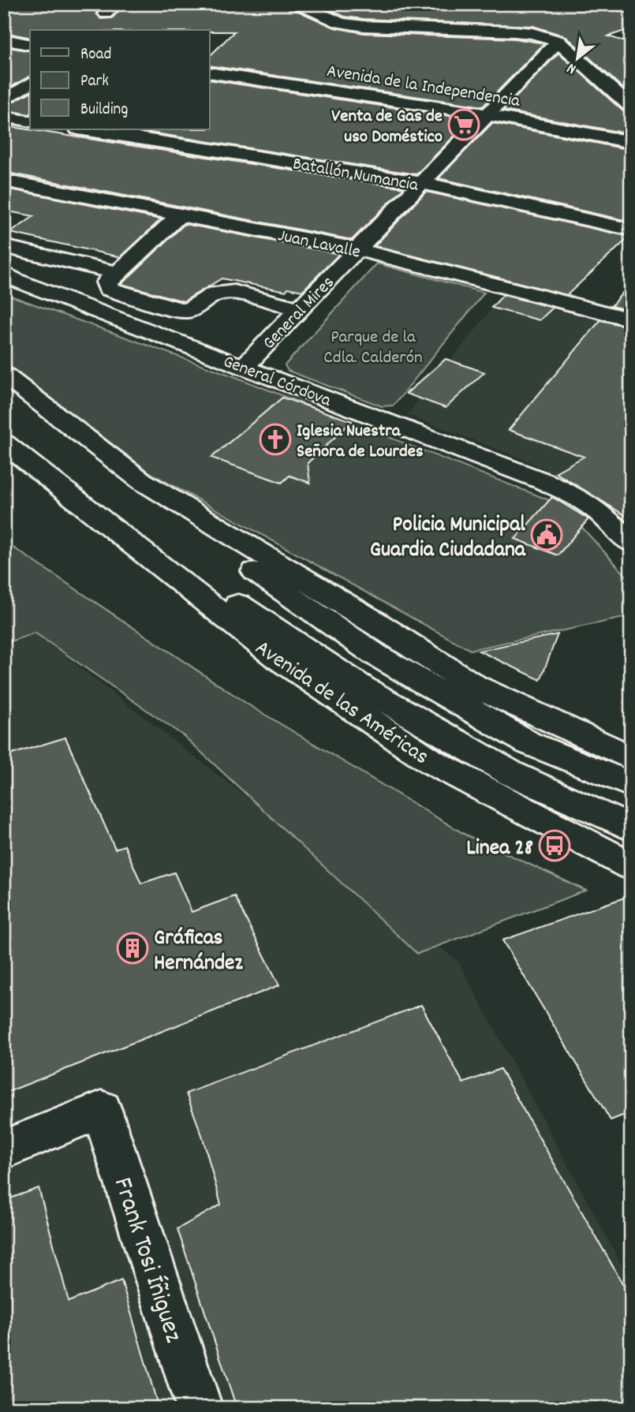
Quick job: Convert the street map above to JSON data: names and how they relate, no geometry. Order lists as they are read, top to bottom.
{
  "streets": {
    "street": [
      "Avenida de la Independencia",
      "Batallón Numancia",
      "Juan Lavalle",
      "General Mires",
      "General Córdova",
      "Avenida de las Américas",
      "Frank Tosi Íñiguez"
    ]
  },
  "crossings": [
    ["Avenida de la Independencia", "General Mires"],
    ["Batallón Numancia", "General Mires"],
    ["Juan Lavalle", "General Mires"],
    ["General Mires", "General Córdova"]
  ],
  "parks": ["Parque de la Cdla. Calderón"],
  "places": {
    "supermarket": ["Venta de Gas de uso Doméstico"],
    "church": ["Iglesia Nuestra Señora de Lourdes"],
    "public building": ["Policia Municipal Guardia Ciudadana"],
    "bus stop": ["Linea 28"],
    "building": ["Gráficas Hernández"]
  },
  "legend": ["Road", "Park", "Building"],
  "north": "bottom left"
}
